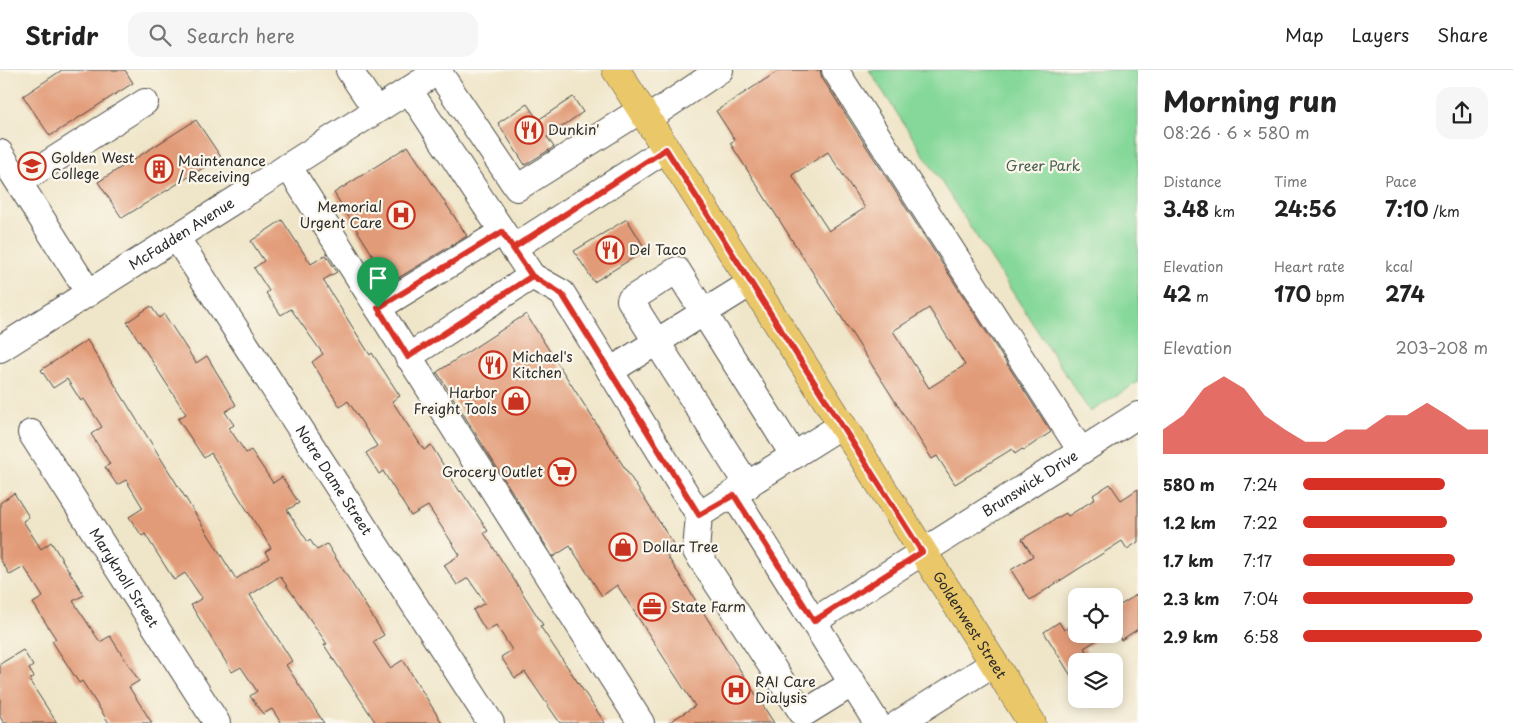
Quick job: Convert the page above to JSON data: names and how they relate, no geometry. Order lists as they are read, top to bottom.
{
  "streets": {
    "main road": ["Goldenwest Street"],
    "street": [
      "McFadden Avenue",
      "Notre Dame Street",
      "Brunswick Drive",
      "Maryknoll Street"
    ]
  },
  "crossings": [
    ["McFadden Avenue", "Notre Dame Street"],
    ["Brunswick Drive", "Goldenwest Street"]
  ],
  "parks": ["Greer Park"],
  "places": {
    "restaurant": ["Dunkin'", "Del Taco", "Michael's Kitchen"],
    "school or university": ["Golden West College"],
    "building": ["Maintenance / Receiving"],
    "hospital": ["Memorial Urgent Care", "RAI Care Dialysis"],
    "shop": ["Harbor Freight Tools", "Dollar Tree"],
    "supermarket": ["Grocery Outlet"],
    "office": ["State Farm"]
  },
  "page": {
    "header": "Stridr",
    "search": "Search here",
    "nav": ["Map", "Layers", "Share"],
    "heading": ["Morning run", "08:26 · 6 × 580 m"],
    "stats": [
      ["Distance", "3.48 km"],
      ["Time", "24:56"],
      ["Pace", "7:10 /km"],
      ["Elevation", "42 m"],
      ["Heart rate", "170 bpm"],
      ["kcal", "274"]
    ],
    "chart": ["Elevation", "203–208 m"],
    "list": [
      {
        "name": "580 m",
        "note": "7:24"
      },
      {
        "name": "1.2 km",
        "note": "7:22"
      },
      {
        "name": "1.7 km",
        "note": "7:17"
      },
      {
        "name": "2.3 km",
        "note": "7:04"
      },
      {
        "name": "2.9 km",
        "note": "6:58"
      }
    ]
  }
}
